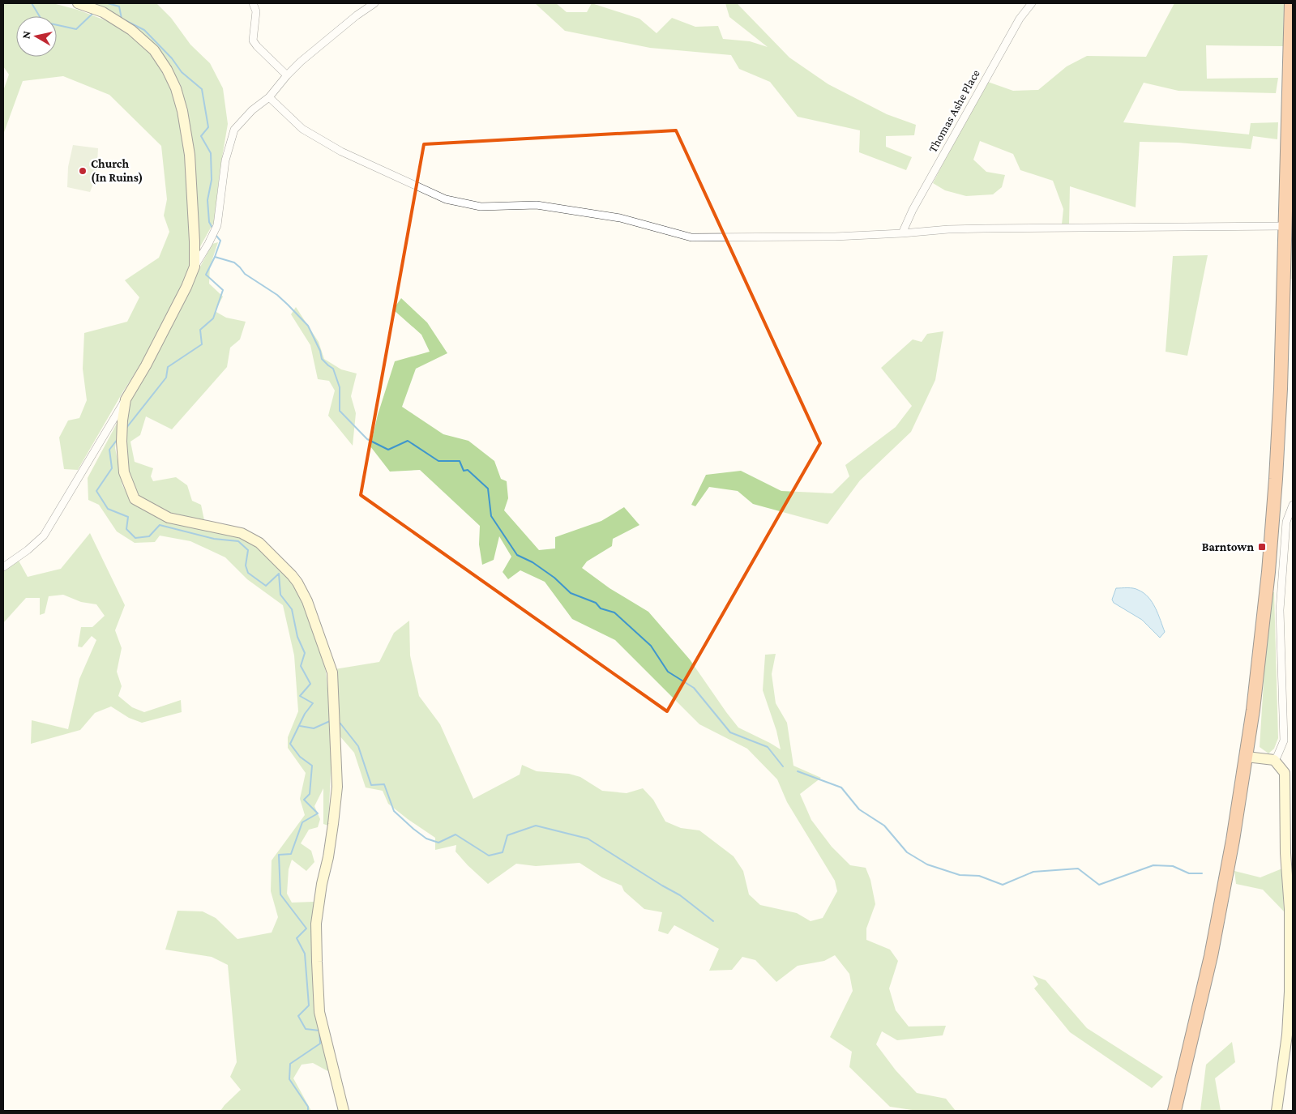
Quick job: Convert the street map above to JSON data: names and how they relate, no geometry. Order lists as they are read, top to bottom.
{
  "streets": {
    "street": ["Thomas Ashe Place"]
  },
  "places": {
    "other": ["Church (In Ruins)"],
    "transit": ["Barntown"]
  },
  "north": "left"
}
